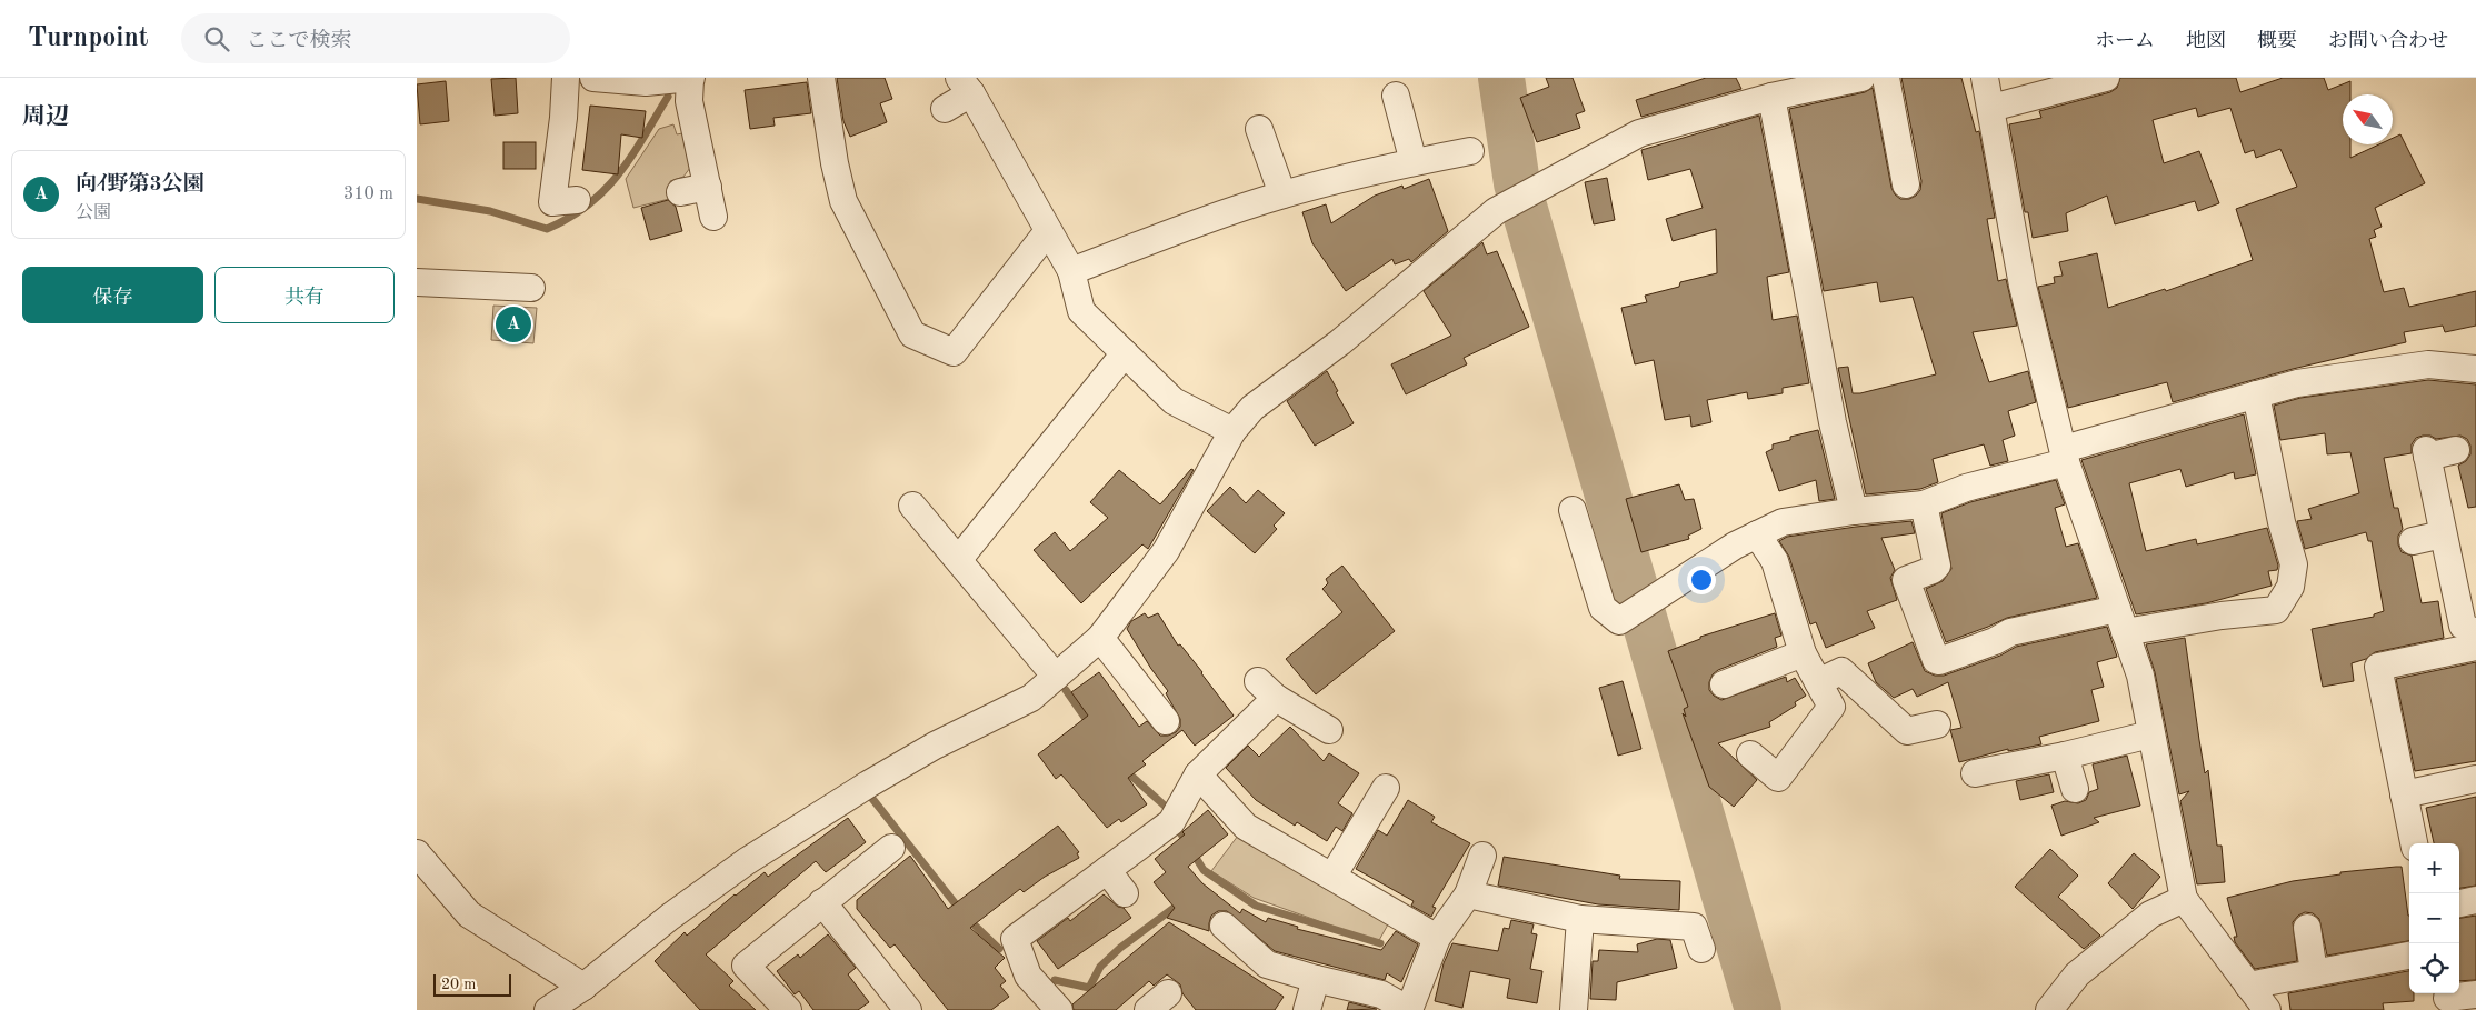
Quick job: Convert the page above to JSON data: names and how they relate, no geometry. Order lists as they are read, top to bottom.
{
  "scale_bar": "20 m",
  "north": "top left",
  "page": {
    "header": "Turnpoint",
    "search": "ここで検索",
    "nav": [
      "ホーム",
      "地図",
      "概要",
      "お問い合わせ"
    ],
    "heading": "周辺",
    "list": [
      {
        "mark": "A",
        "name": "向ｲ野第3公園",
        "note": "公園",
        "value": "310 m"
      }
    ],
    "buttons": ["保存", "共有"],
    "pins": "A",
    "map_buttons": ["+", "−"],
    "scale": "20 m"
  }
}
